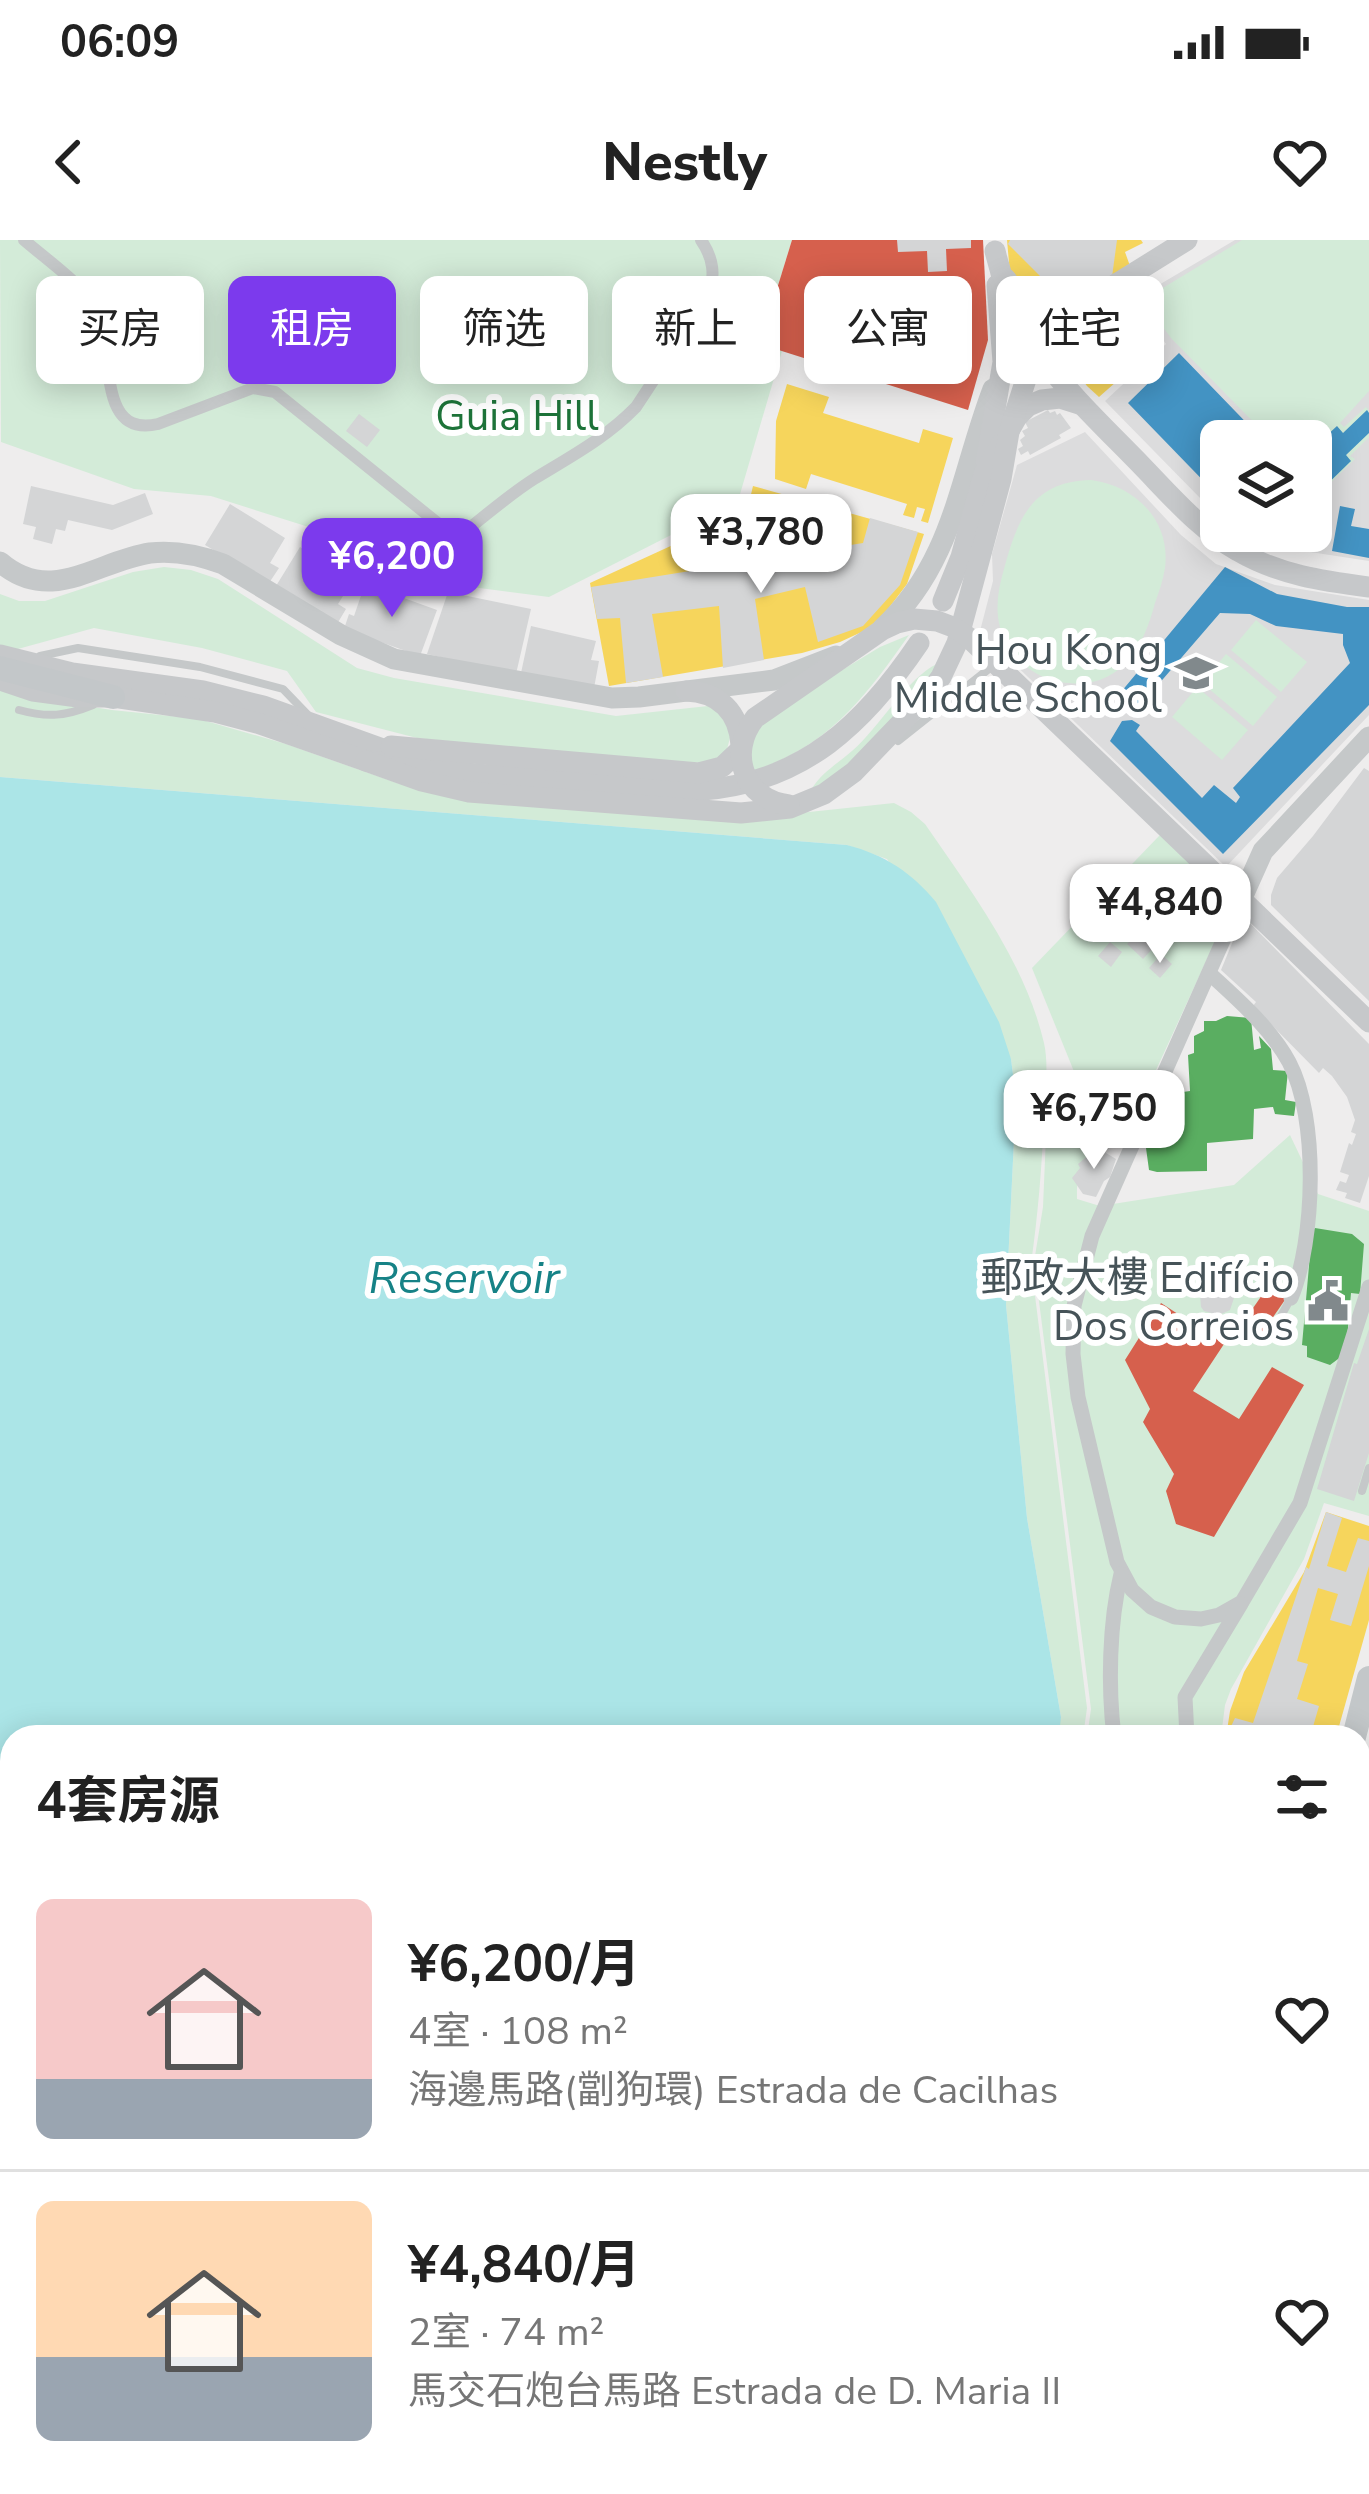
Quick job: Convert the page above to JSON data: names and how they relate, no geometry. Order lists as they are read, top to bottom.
{
  "water": ["Reservoir"],
  "parks": ["Guia Hill"],
  "places": {
    "school or university": ["Hou Kong Middle School"],
    "public building": ["郵政大樓 Edifício Dos Correios"]
  },
  "page": {
    "status": "06:09",
    "header": "Nestly",
    "chip": [
      "买房",
      "租房",
      "筛选",
      "新上",
      "公寓",
      "住宅"
    ],
    "price": [
      "¥3,780",
      "¥6,200",
      "¥4,840",
      "¥6,750"
    ],
    "heading": "4套房源",
    "list": [
      {
        "name": "¥6,200/月",
        "note": "4室 · 108 m² · 海邊馬路(劏狗環) Estrada de Cacilhas"
      },
      {
        "name": "¥4,840/月",
        "note": "2室 · 74 m² · 馬交石炮台馬路 Estrada de D. Maria II"
      }
    ]
  }
}
